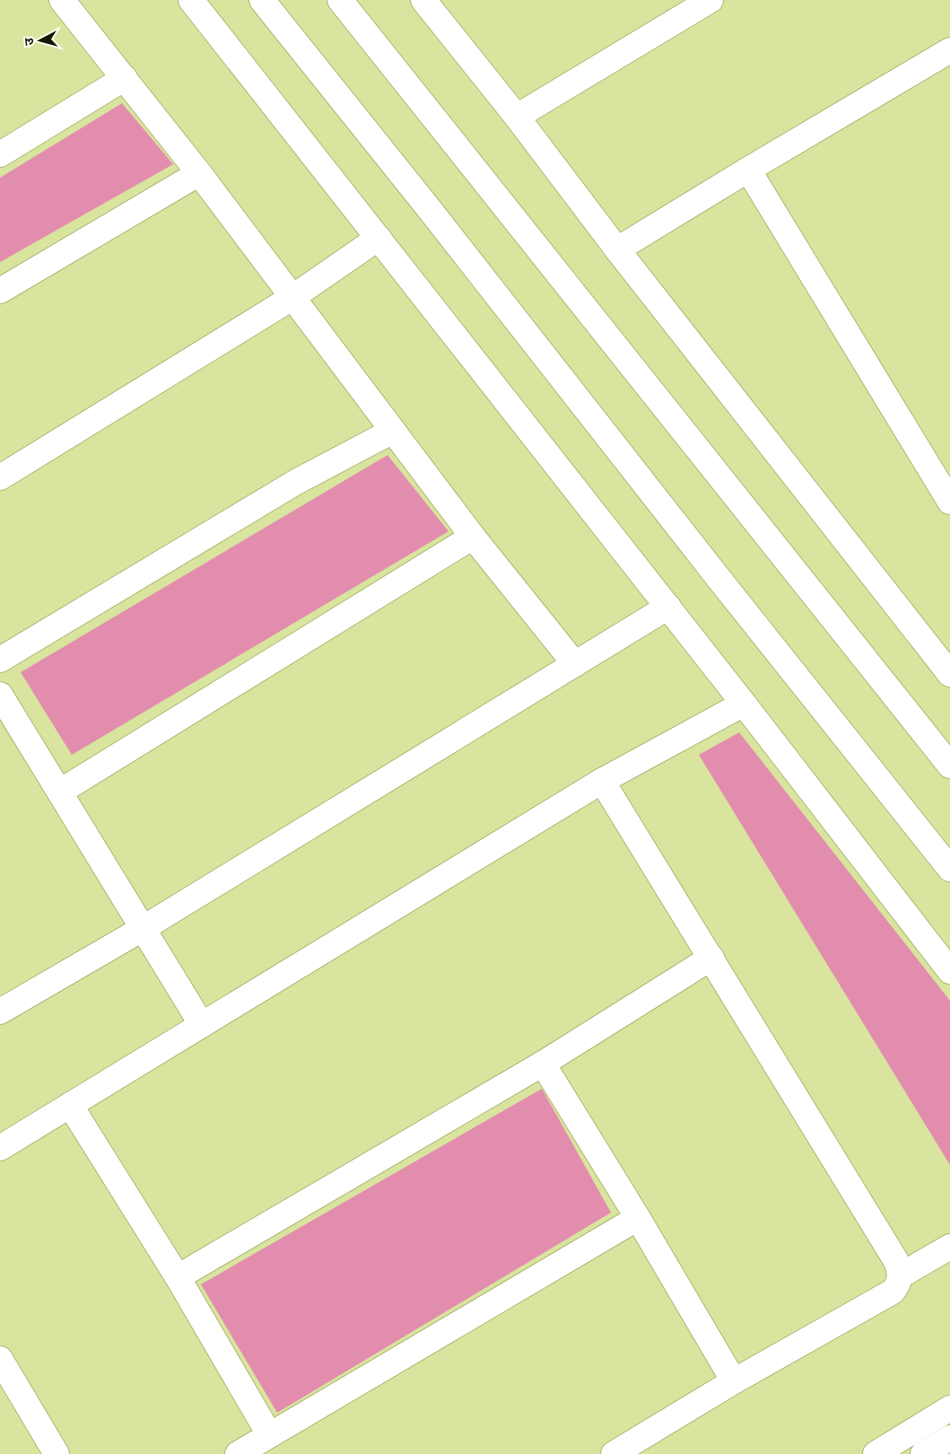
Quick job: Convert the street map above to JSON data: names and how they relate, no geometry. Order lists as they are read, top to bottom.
{
  "north": "left"
}
